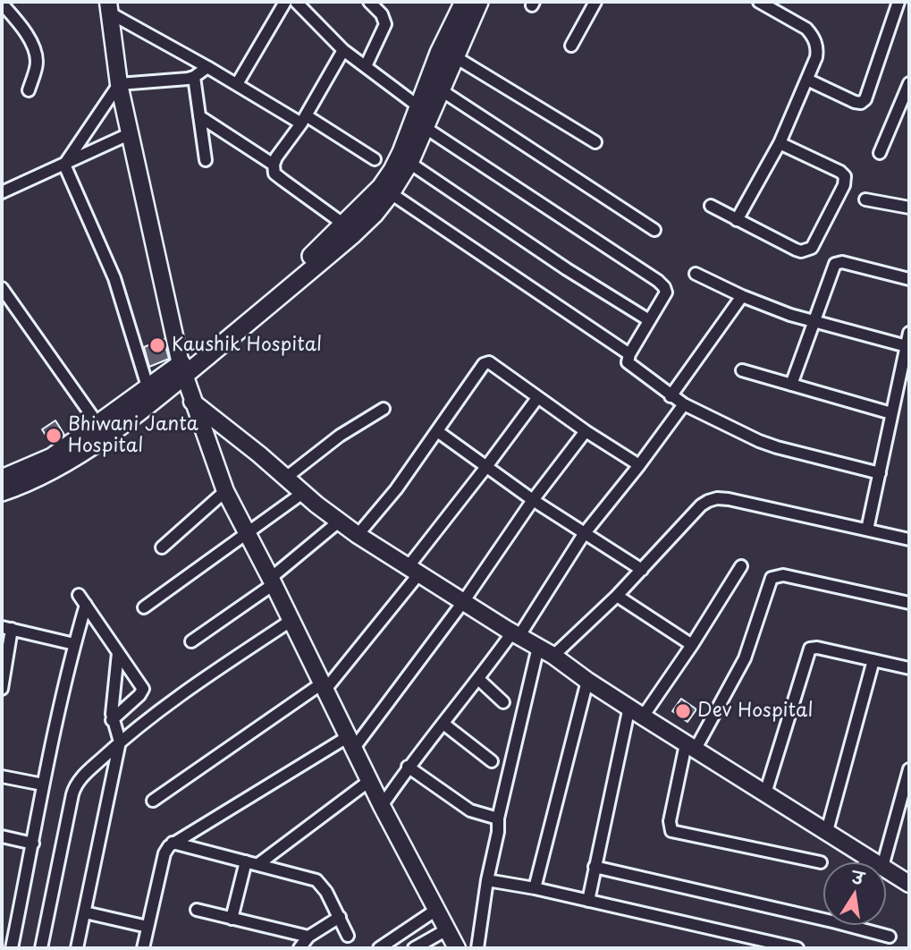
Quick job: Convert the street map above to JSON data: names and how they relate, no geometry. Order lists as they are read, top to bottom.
{
  "places": ["Kaushik Hospital", "Bhiwani Janta Hospital", "Dev Hospital"],
  "north": "top"
}
